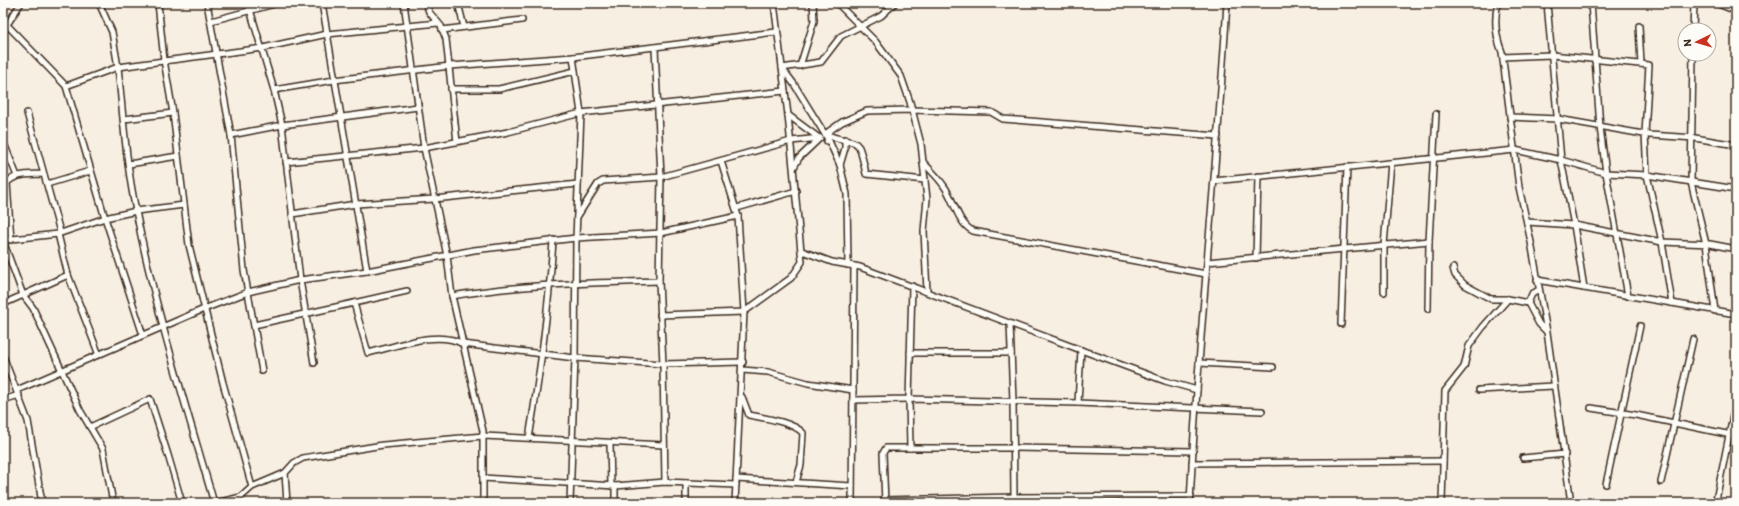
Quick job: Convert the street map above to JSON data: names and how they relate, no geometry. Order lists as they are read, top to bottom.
{
  "north": "left"
}
